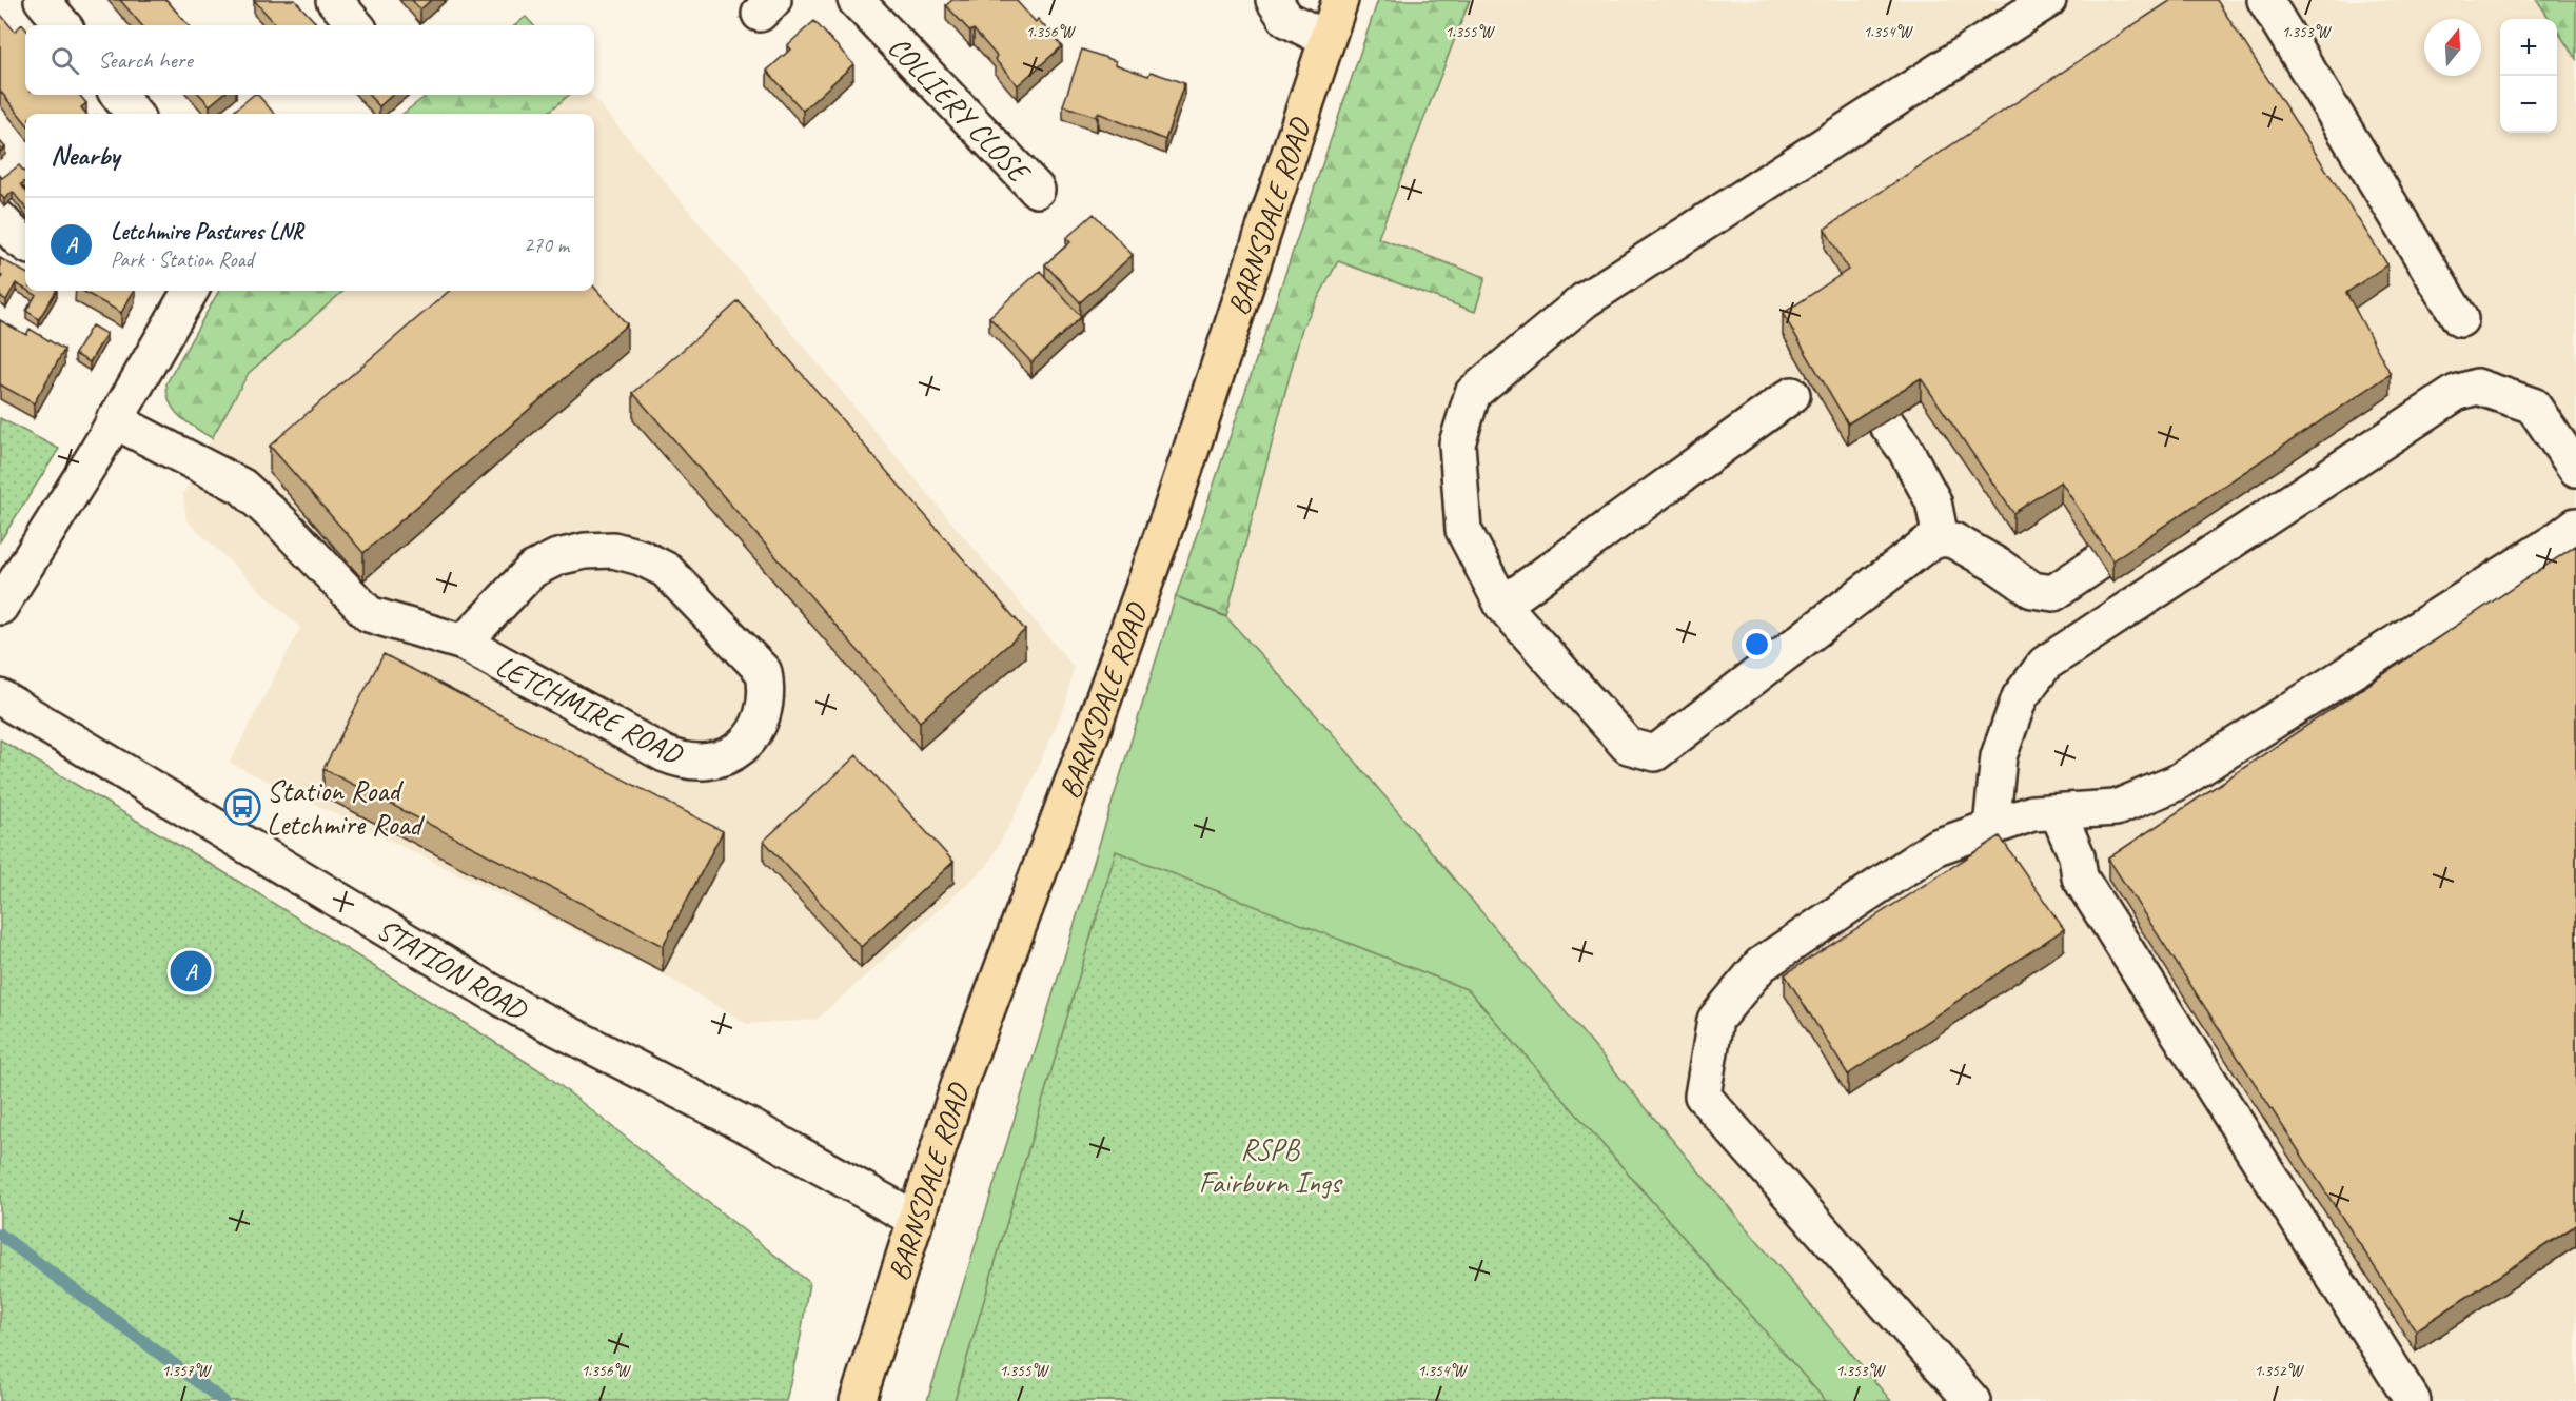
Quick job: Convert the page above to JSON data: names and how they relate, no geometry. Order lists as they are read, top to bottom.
{
  "streets": {
    "main road": ["BARNSDALE ROAD"],
    "street": ["COLLIERY CLOSE", "LETCHMIRE ROAD", "STATION ROAD"]
  },
  "crossings": [
    ["BARNSDALE ROAD", "STATION ROAD"]
  ],
  "parks": ["RSPB Fairburn Ings"],
  "places": {
    "bus stop": ["Station Road Letchmire Road"]
  },
  "north": "top",
  "page": {
    "map_buttons": ["+", "−"],
    "search": "Search here",
    "heading": "Nearby",
    "list": [
      {
        "mark": "A",
        "name": "Letchmire Pastures LNR",
        "note": "Park · Station Road",
        "value": "270 m"
      }
    ],
    "pins": "A"
  },
  "coordinates": [
    "1.356°W",
    "1.355°W",
    "1.354°W",
    "1.353°W",
    "1.357°W",
    "1.352°W"
  ]
}
